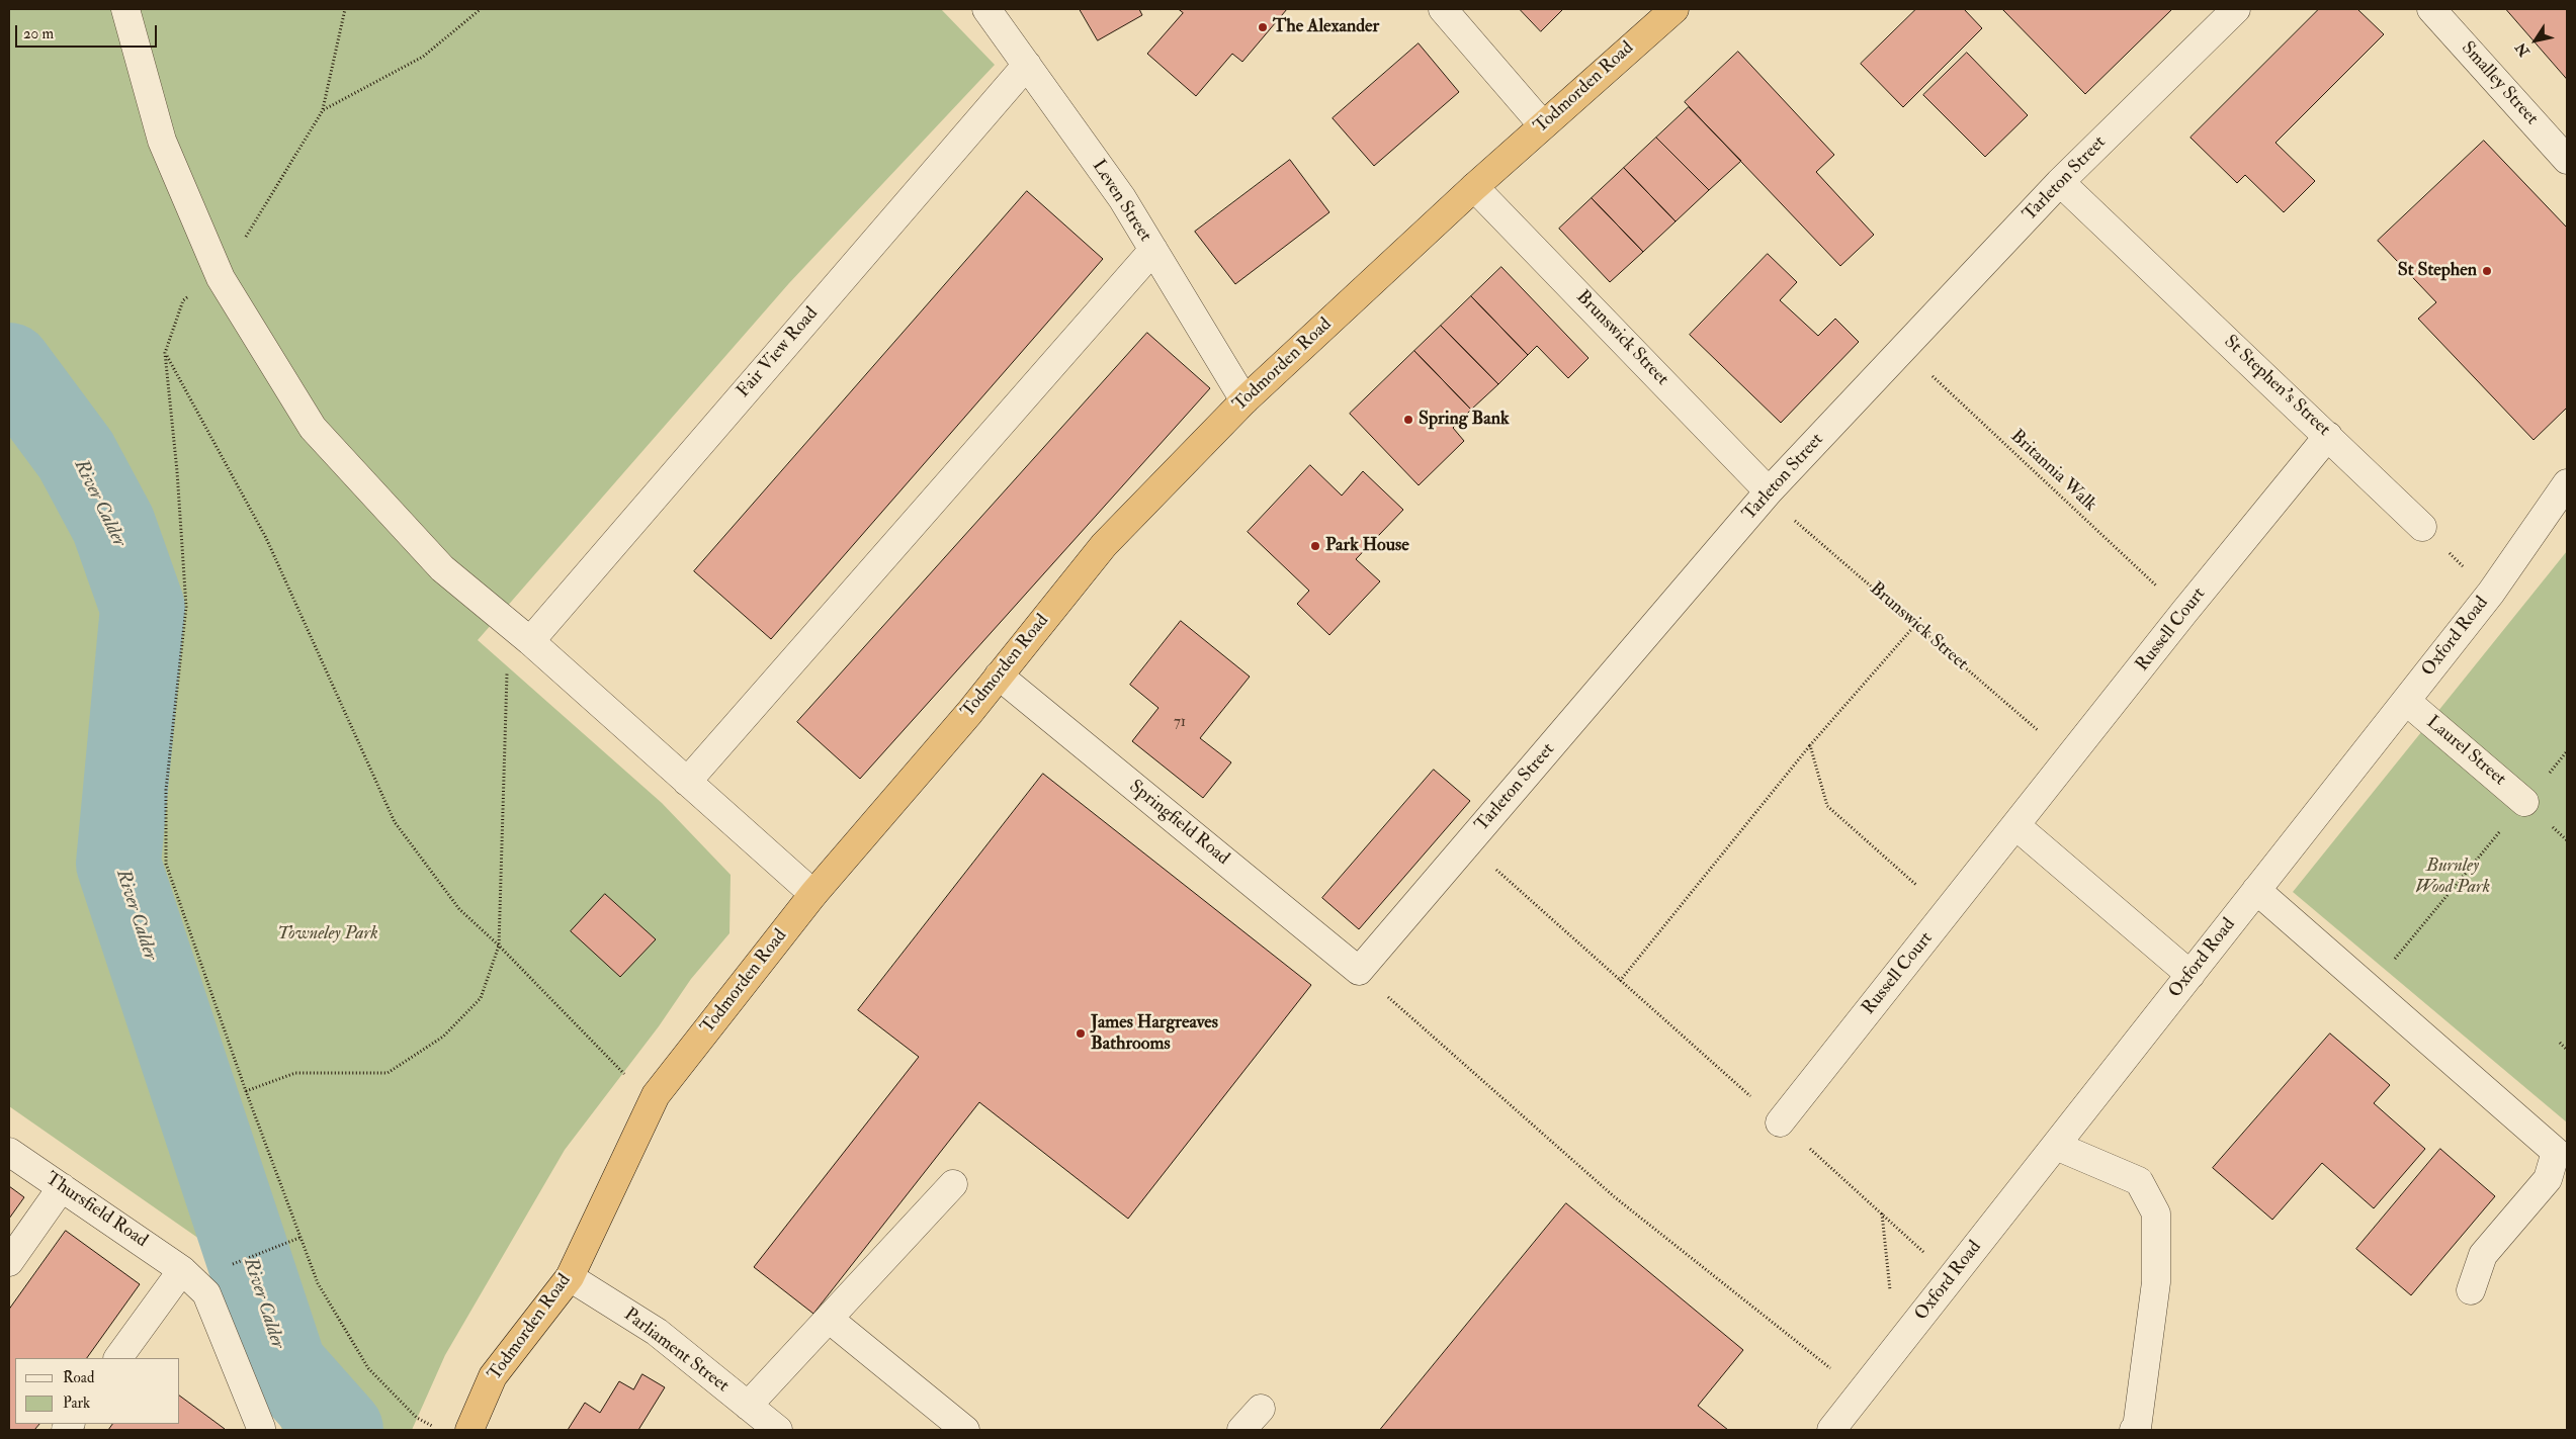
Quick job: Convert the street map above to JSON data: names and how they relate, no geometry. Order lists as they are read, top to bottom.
{
  "streets": {
    "highway": ["Todmorden Road"],
    "street": [
      "Smalley Street",
      "Tarleton Street",
      "Leven Street",
      "Brunswick Street",
      "Fair View Road",
      "St Stephen's Street",
      "Russell Court",
      "Oxford Road",
      "Laurel Street",
      "Springfield Road",
      "Thursfield Road",
      "Parliament Street"
    ],
    "path": ["Britannia Walk"]
  },
  "crossings": [
    ["Todmorden Road", "Leven Street"],
    ["Todmorden Road", "Brunswick Street"],
    ["Todmorden Road", "Springfield Road"],
    ["Todmorden Road", "Parliament Street"],
    ["Tarleton Street", "Brunswick Street"],
    ["Tarleton Street", "St Stephen's Street"],
    ["Tarleton Street", "Britannia Walk"],
    ["Tarleton Street", "Springfield Road"],
    ["Leven Street", "Fair View Road"],
    ["Brunswick Street", "Russell Court"],
    ["St Stephen's Street", "Russell Court"],
    ["Britannia Walk", "Russell Court"],
    ["Oxford Road", "Laurel Street"]
  ],
  "water": ["River Calder"],
  "parks": ["Burnley Wood Park", "Towneley Park"],
  "places": [
    "The Alexander",
    "St Stephen",
    "Spring Bank",
    "Park House",
    "James Hargreaves Bathrooms"
  ],
  "house_numbers": ["71"],
  "legend": ["Road", "Park"],
  "scale_bar": "20 m",
  "north": "bottom left"
}
